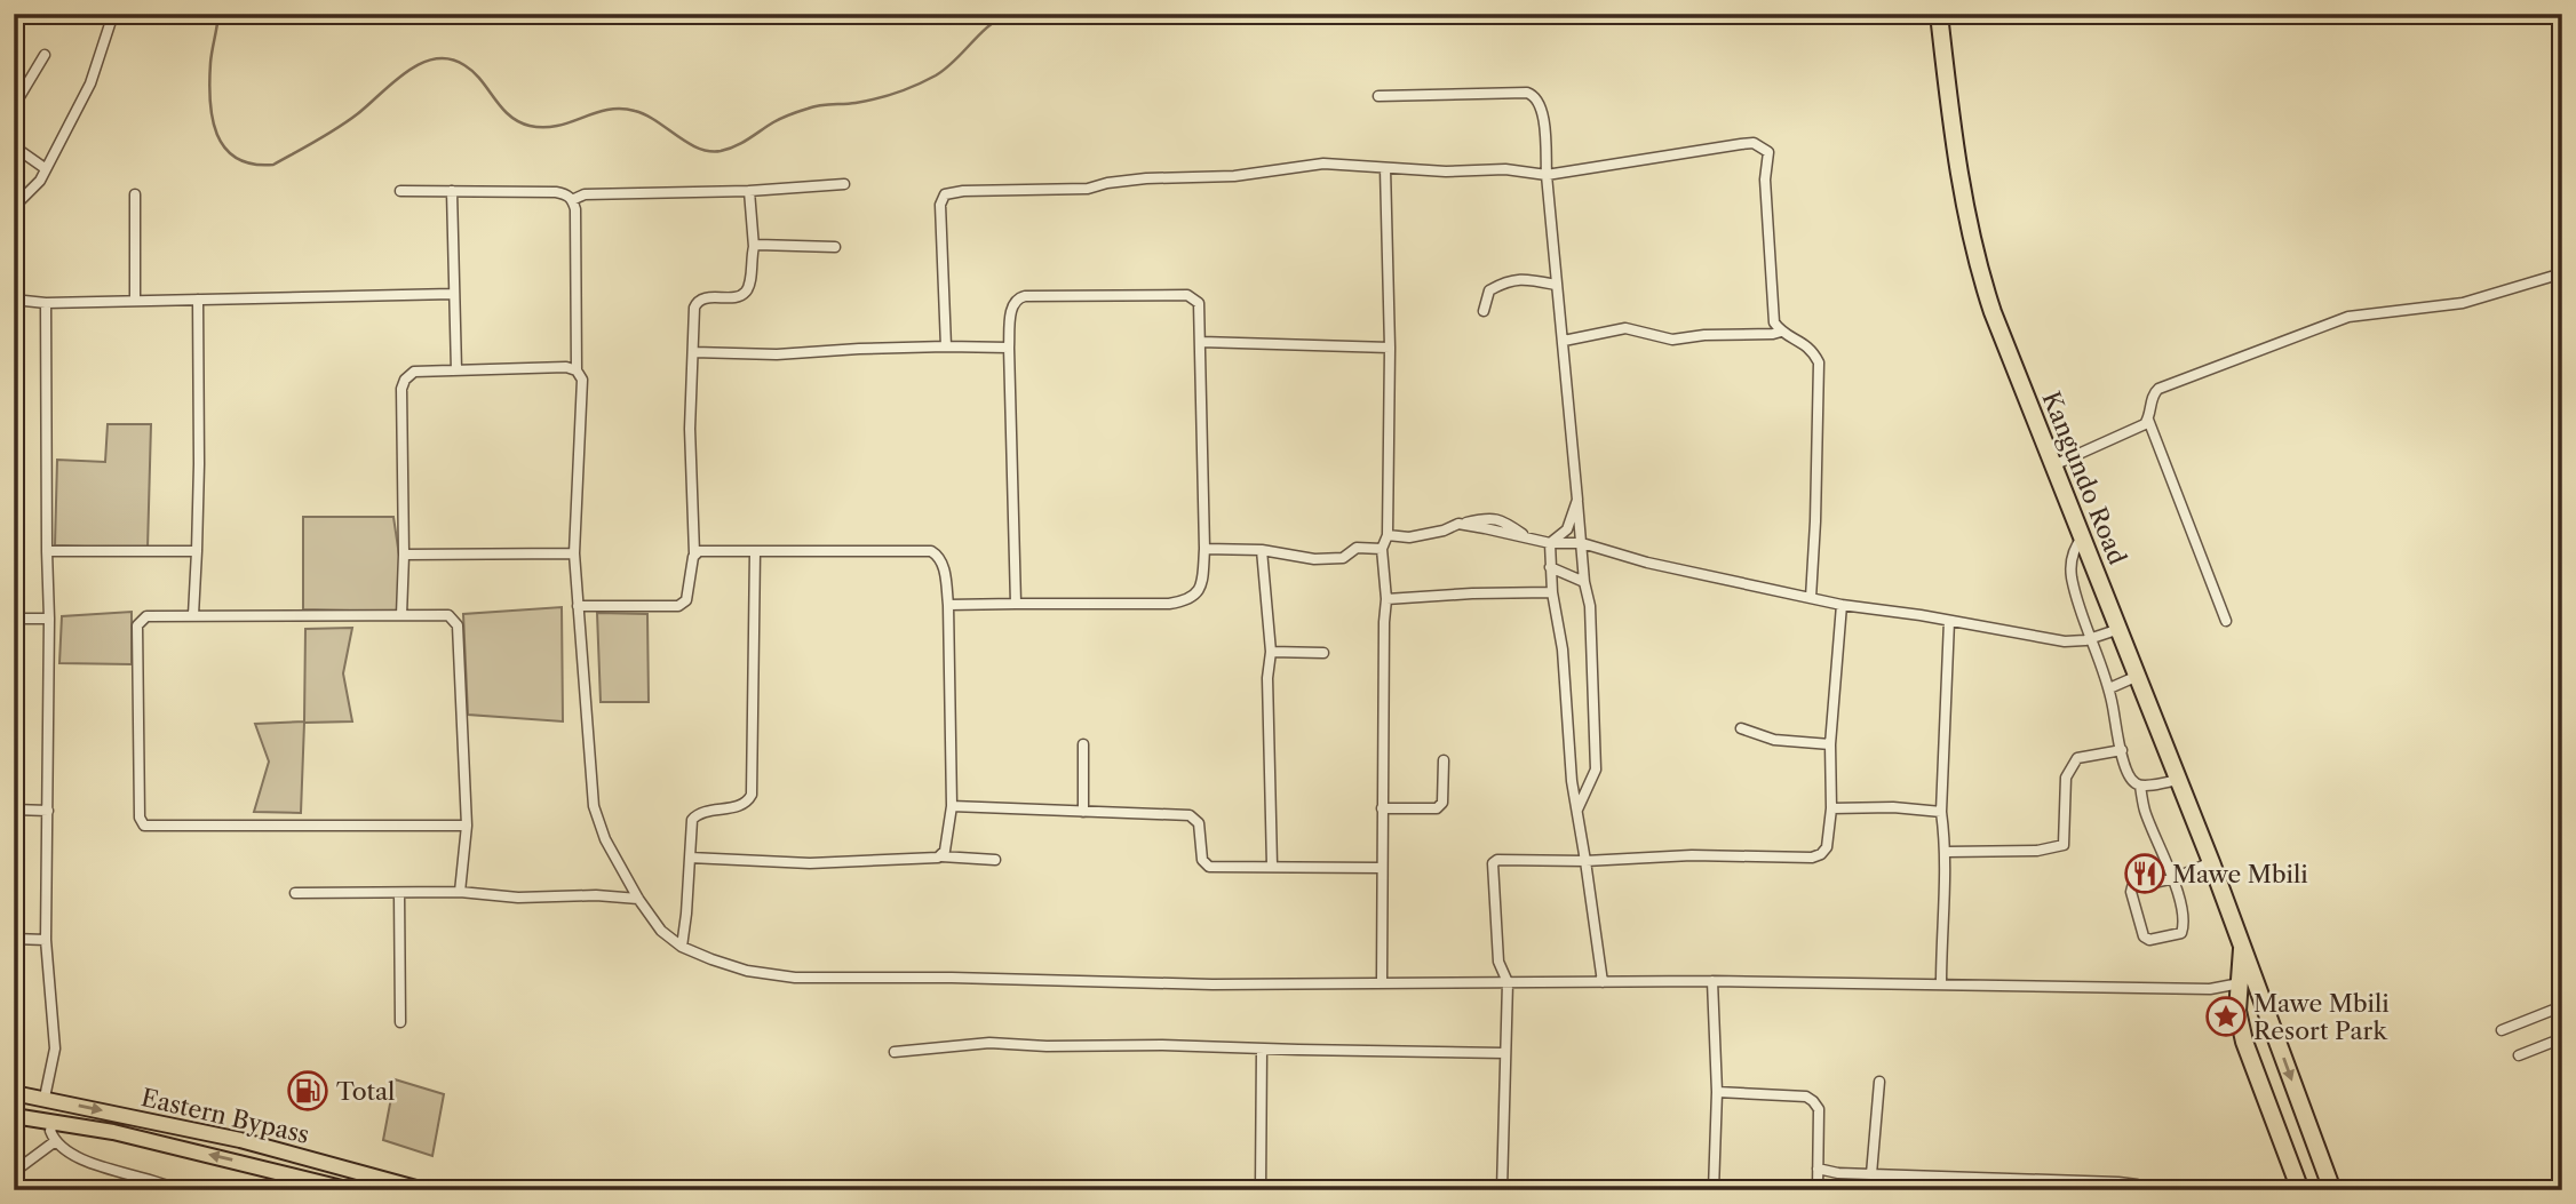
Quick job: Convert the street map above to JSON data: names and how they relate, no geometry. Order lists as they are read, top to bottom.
{
  "streets": {
    "highway": ["Kangundo Road"],
    "main road": ["Eastern Bypass"]
  },
  "places": {
    "restaurant": ["Mawe Mbili"],
    "place": ["Mawe Mbili Resort Park"],
    "fuel station": ["Total"]
  }
}
